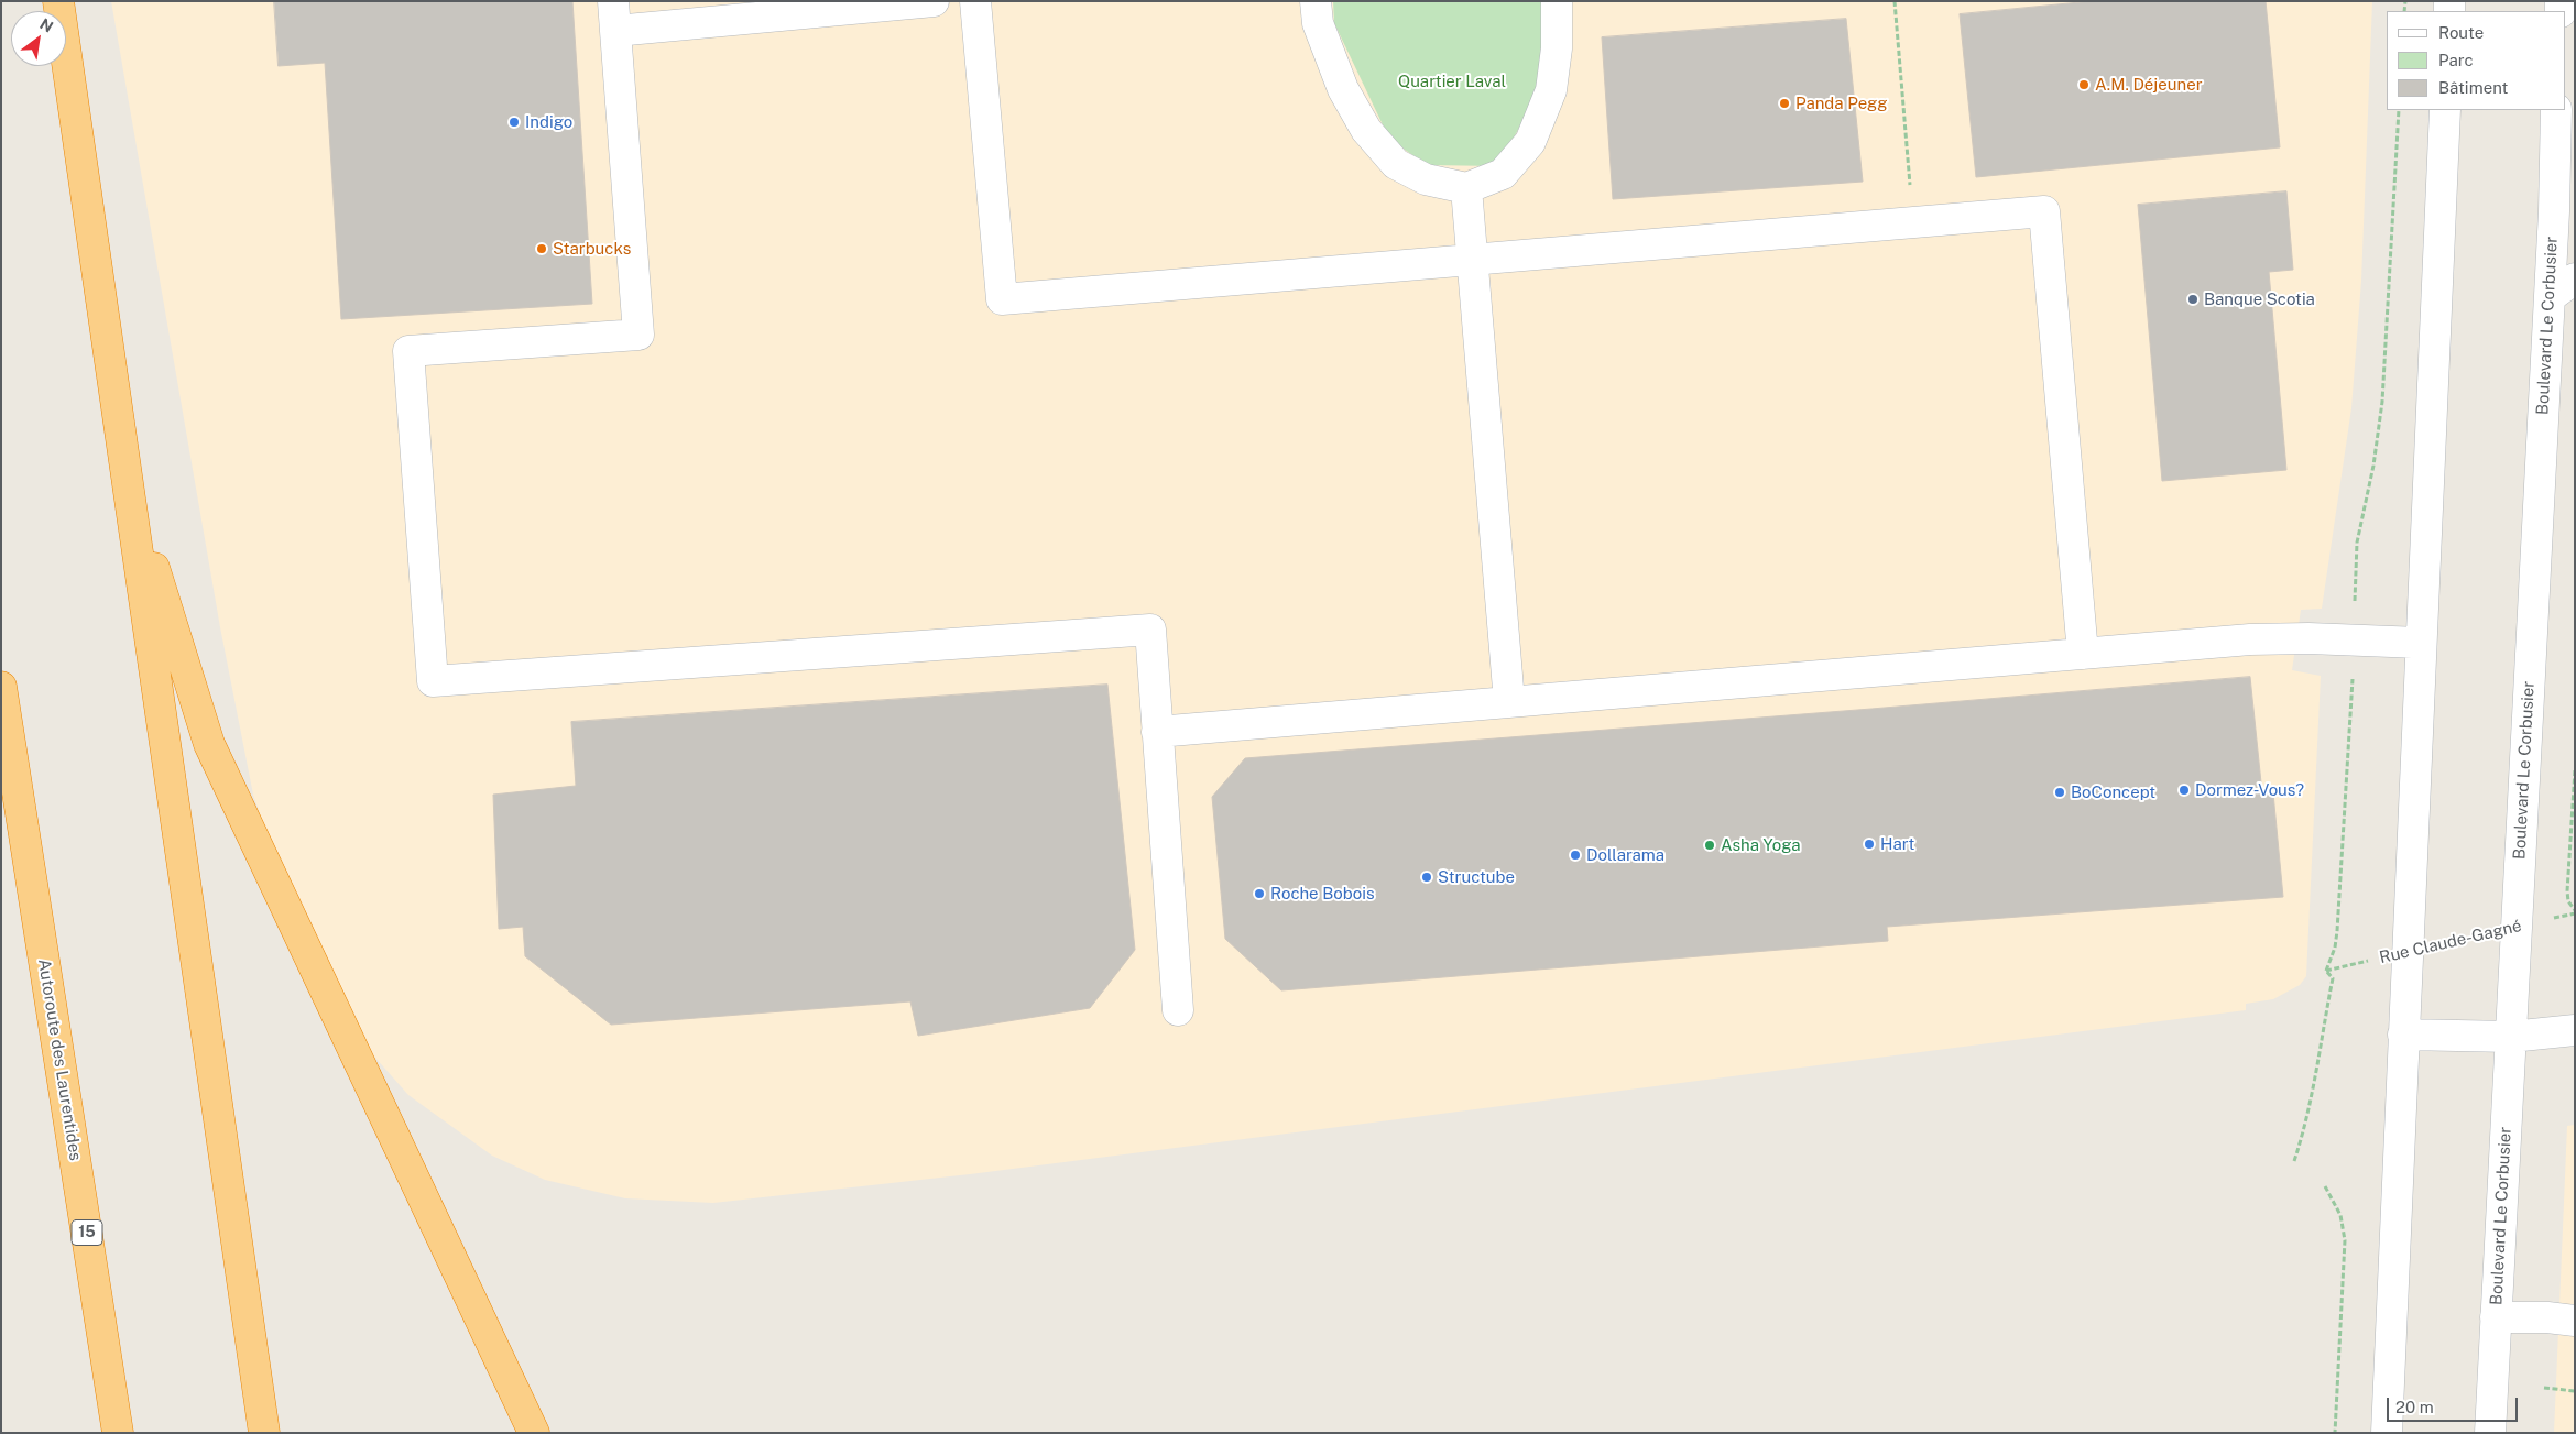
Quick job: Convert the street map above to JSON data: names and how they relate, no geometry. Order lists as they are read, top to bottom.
{
  "streets": {
    "highway": ["Autoroute des Laurentides", "15"],
    "street": ["Boulevard Le Corbusier"],
    "path": ["Rue Claude-Gagné"]
  },
  "crossings": [
    ["Boulevard Le Corbusier", "Rue Claude-Gagné"]
  ],
  "parks": ["Quartier Laval"],
  "places": [
    "A.M. Déjeuner",
    "Panda Pegg",
    "Indigo",
    "Starbucks",
    "Banque Scotia",
    "Dormez-Vous?",
    "BoConcept",
    "Hart",
    "Asha Yoga",
    "Dollarama",
    "Structube",
    "Roche Bobois"
  ],
  "legend": ["Route", "Parc", "Bâtiment"],
  "scale_bar": "20 m",
  "north": "top right"
}
